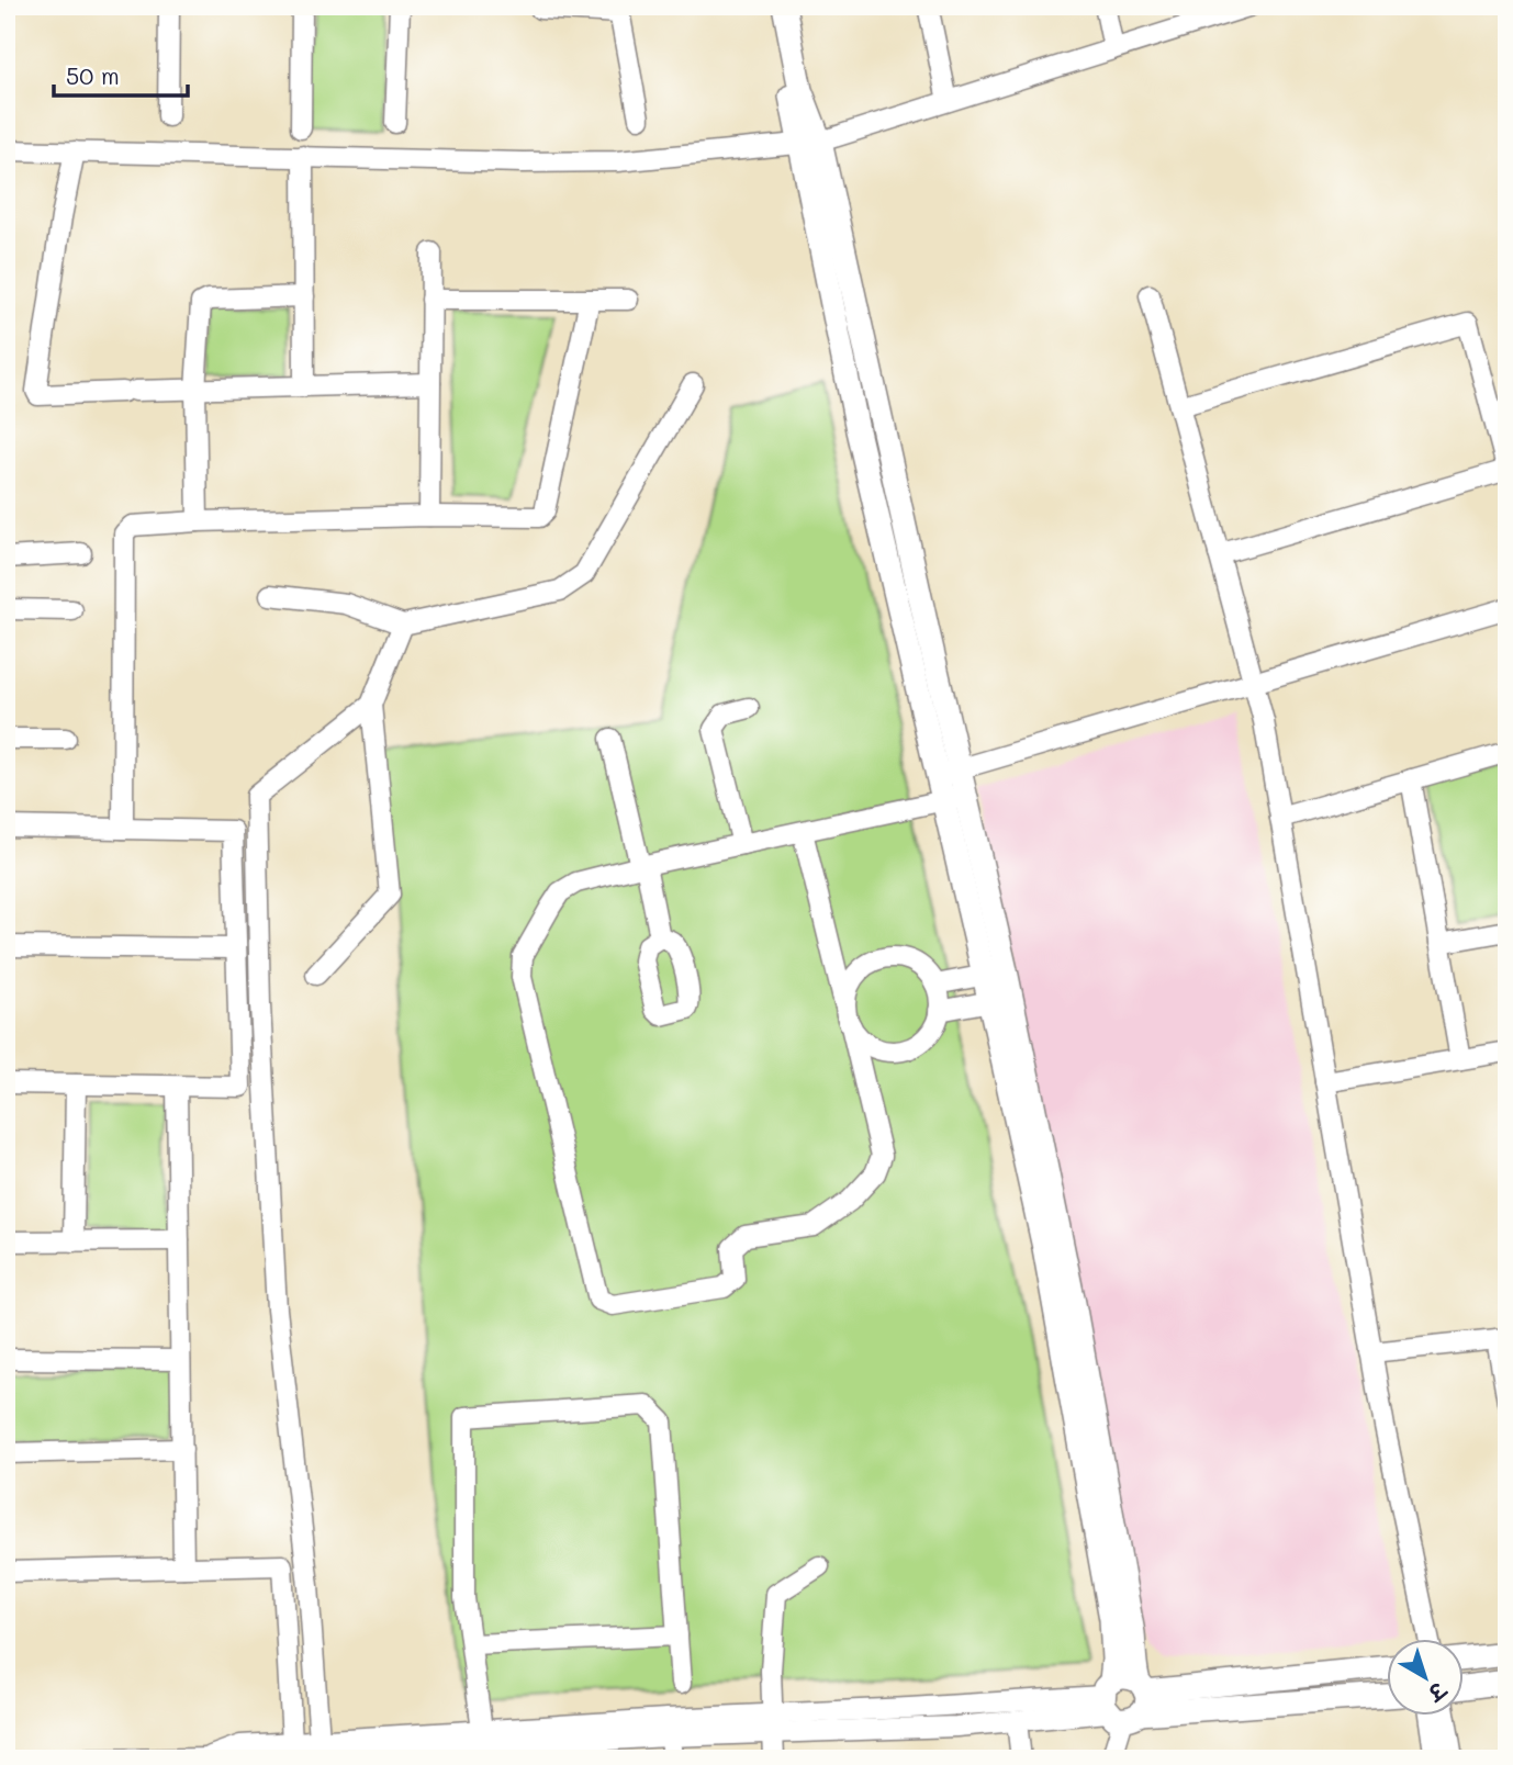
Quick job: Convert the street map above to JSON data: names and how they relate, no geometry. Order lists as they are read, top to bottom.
{
  "scale_bar": "50 m",
  "north": "bottom right"
}
